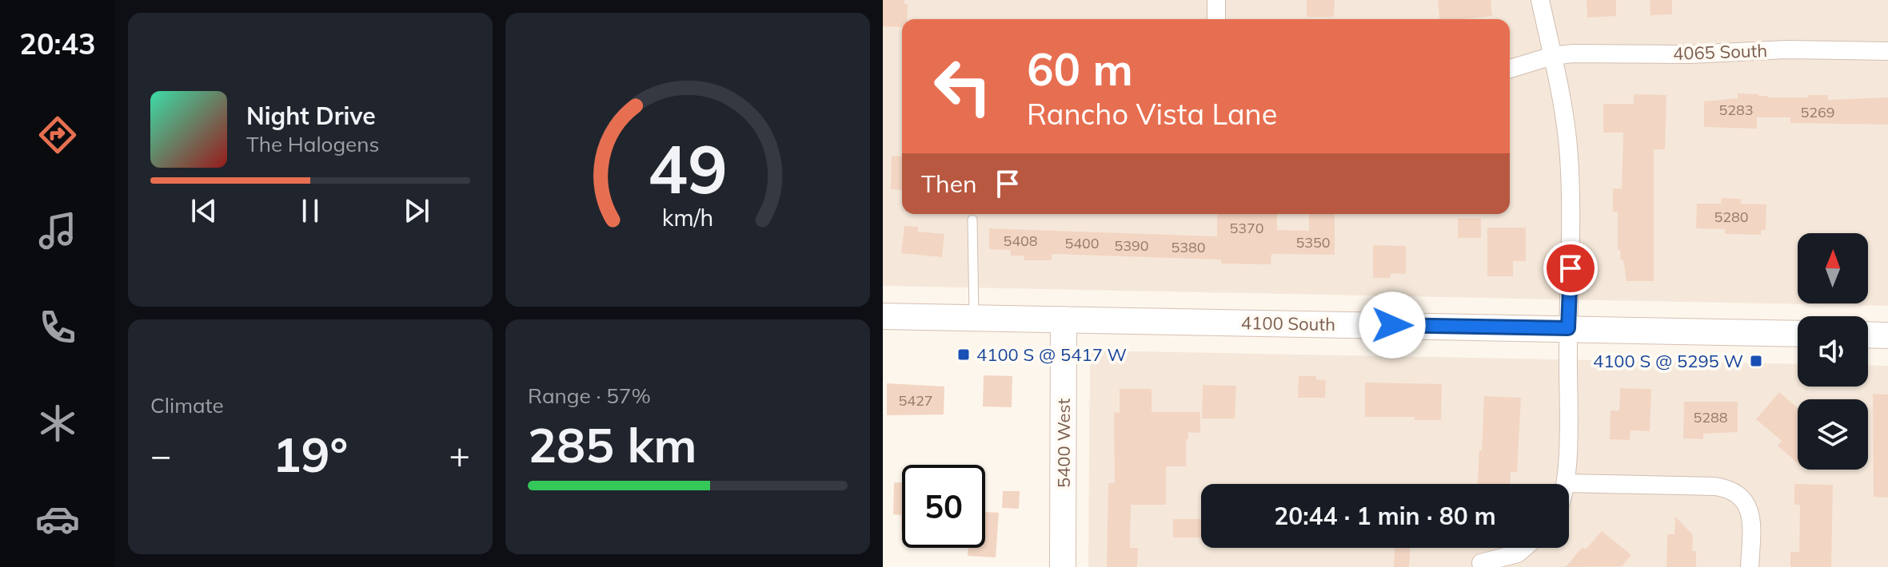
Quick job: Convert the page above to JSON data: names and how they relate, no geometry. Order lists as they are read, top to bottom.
{
  "streets": {
    "main road": ["4100 South", "5400 West"],
    "street": ["4065 South"]
  },
  "crossings": [
    ["4100 South", "5400 West"]
  ],
  "places": {
    "transit": ["4100 S @ 5417 W", "4100 S @ 5295 W"]
  },
  "house_numbers": [
    "5283",
    "5269",
    "5280",
    "5370",
    "5408",
    "5350",
    "5400",
    "5390",
    "5380",
    "5427",
    "5288"
  ],
  "north": "top",
  "page": {
    "tabs": "20:43",
    "turn": ["60 m", "Rancho Vista Lane"],
    "song": ["Night Drive", "The Halogens"],
    "then": "Then",
    "tile": [
      "Climate",
      ["Range · 57%", "285 km"]
    ],
    "heat": ["−", "19°", "+"],
    "limit": "50",
    "trip": "20:44 · 1 min · 80 m",
    "gauge": ["49", "km/h"]
  }
}
